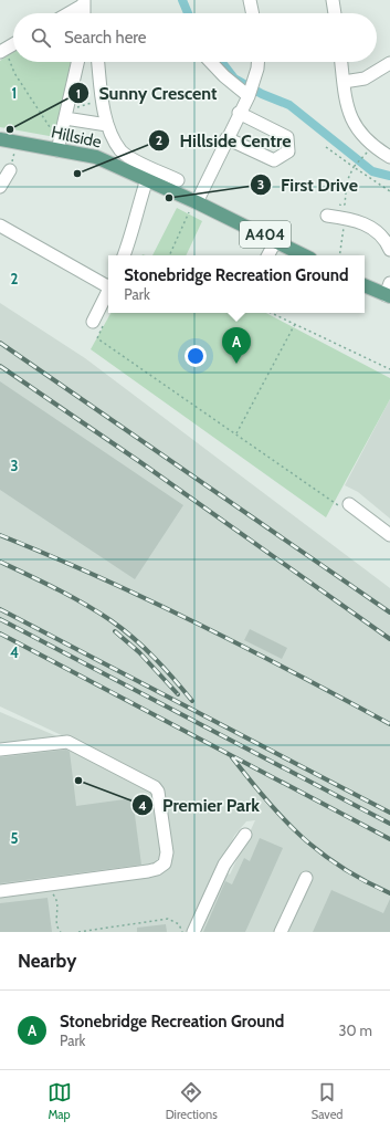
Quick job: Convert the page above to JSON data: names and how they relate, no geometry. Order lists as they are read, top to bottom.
{
  "streets": {
    "main road": ["Hillside", "A404"]
  },
  "places": [
    "Sunny Crescent",
    "Hillside Centre",
    "First Drive",
    "Premier Park"
  ],
  "page": {
    "search": "Search here",
    "popup": ["Stonebridge Recreation Ground", "Park"],
    "pins": "A",
    "heading": "Nearby",
    "list": [
      {
        "mark": "A",
        "name": "Stonebridge Recreation Ground",
        "note": "Park",
        "value": "30 m"
      }
    ],
    "nav": ["Map", "Directions", "Saved"]
  },
  "grid": {
    "rows": [
      "1",
      "2",
      "3",
      "4",
      "5"
    ]
  }
}
